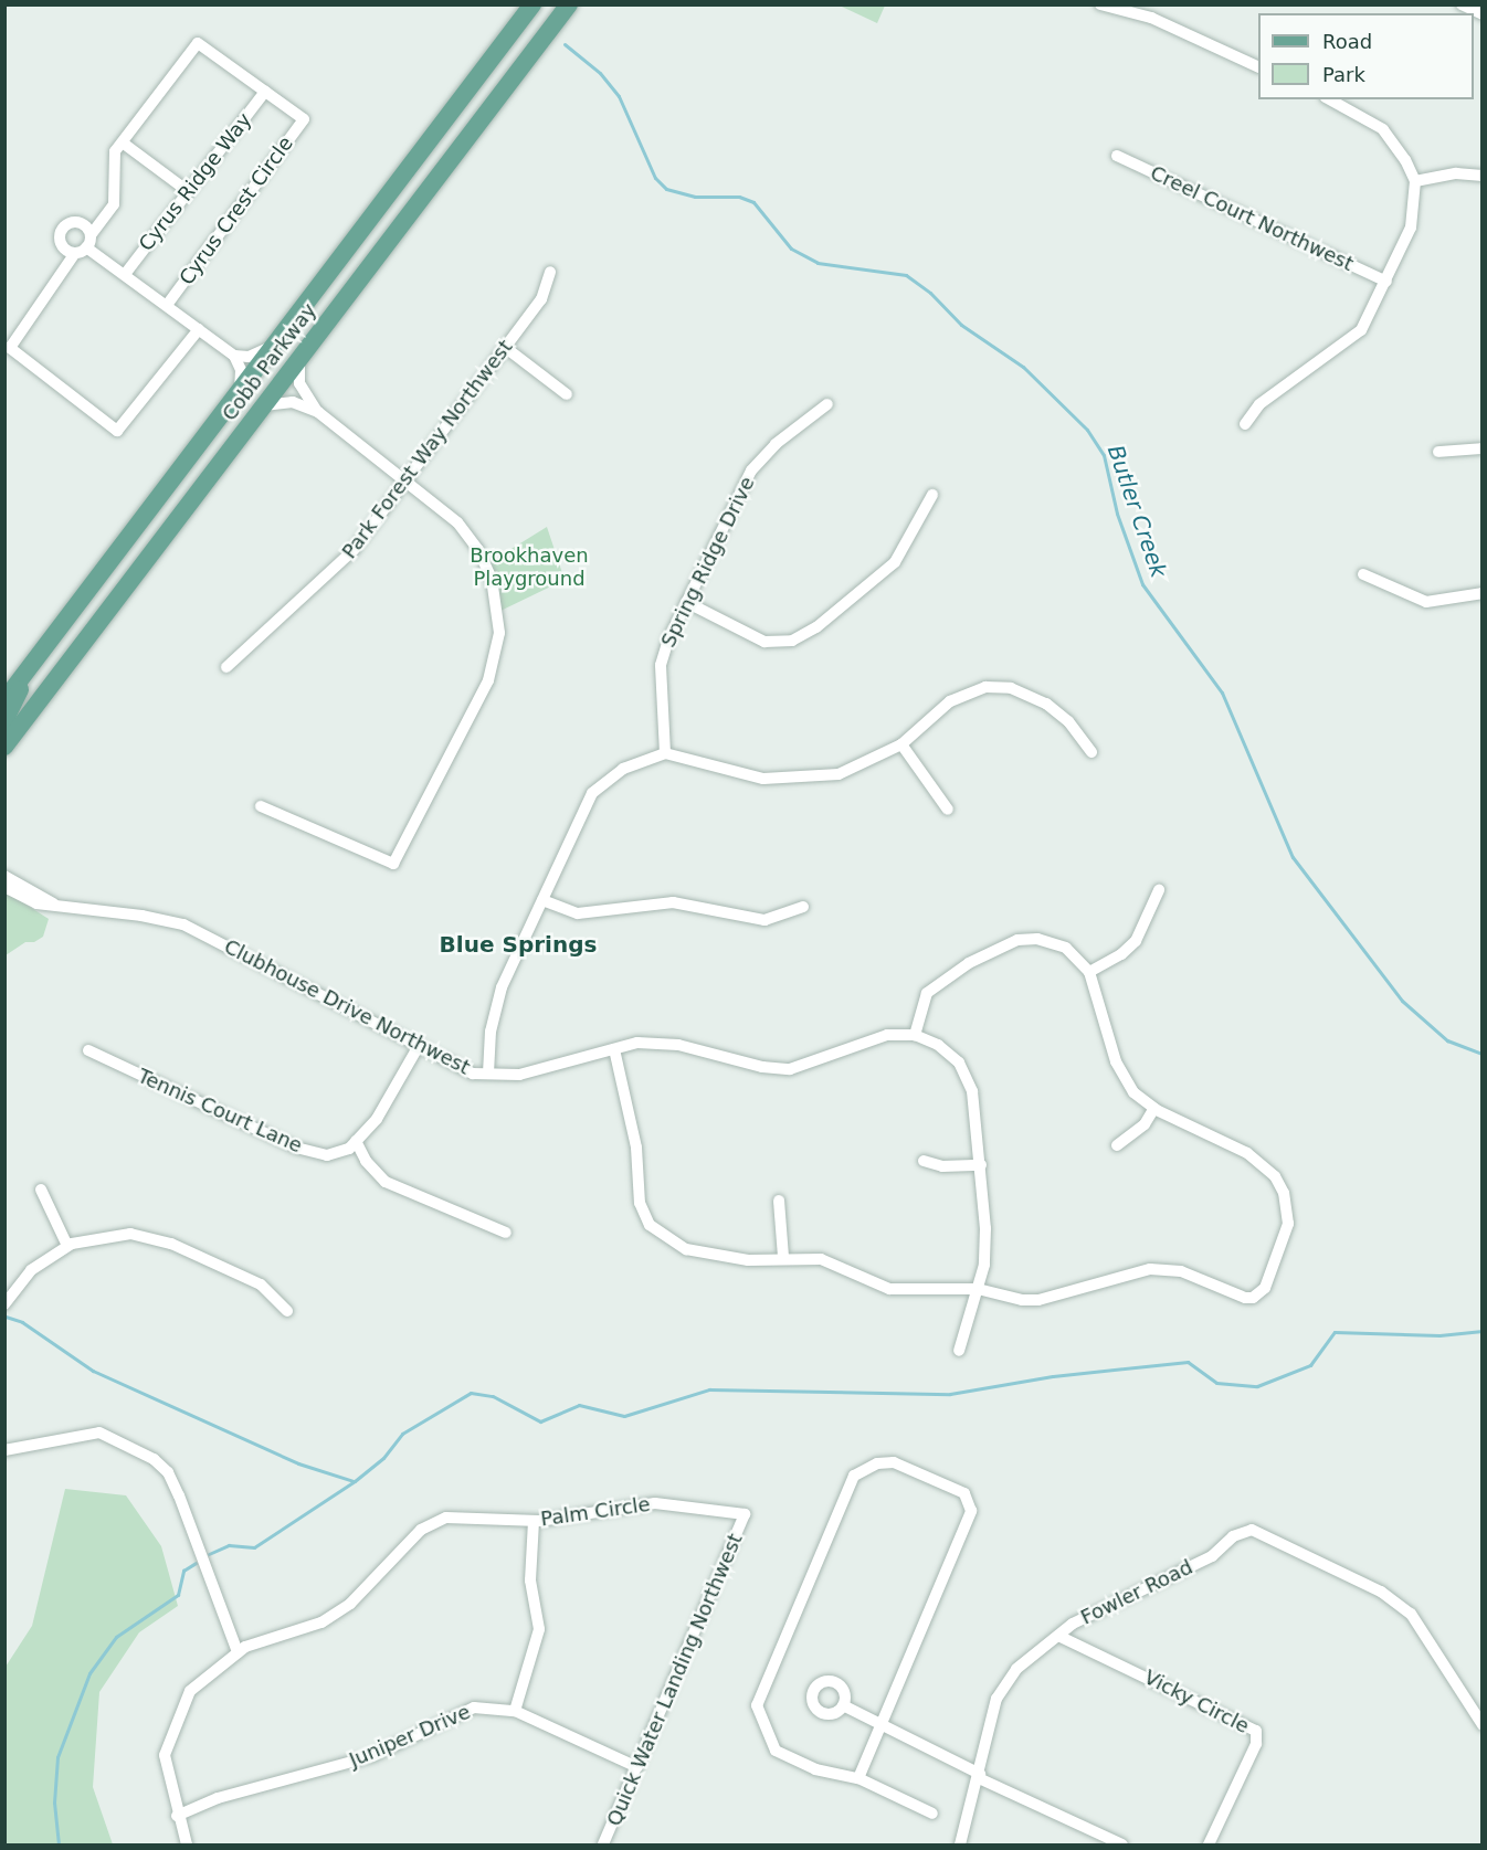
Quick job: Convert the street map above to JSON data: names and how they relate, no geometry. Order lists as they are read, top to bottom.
{
  "streets": {
    "main road": ["Cobb Parkway"],
    "street": [
      "Cyrus Ridge Way",
      "Cyrus Crest Circle",
      "Creel Court Northwest",
      "Park Forest Way Northwest",
      "Spring Ridge Drive",
      "Clubhouse Drive Northwest",
      "Tennis Court Lane",
      "Palm Circle",
      "Fowler Road",
      "Quick Water Landing Northwest",
      "Vicky Circle",
      "Juniper Drive"
    ]
  },
  "crossings": [
    ["Cyrus Ridge Way", "Cyrus Crest Circle"],
    ["Clubhouse Drive Northwest", "Tennis Court Lane"],
    ["Palm Circle", "Quick Water Landing Northwest"],
    ["Palm Circle", "Juniper Drive"],
    ["Fowler Road", "Vicky Circle"],
    ["Quick Water Landing Northwest", "Juniper Drive"]
  ],
  "districts": ["Blue Springs"],
  "water": ["Butler Creek"],
  "parks": ["Brookhaven Playground"],
  "legend": ["Road", "Park"]
}
